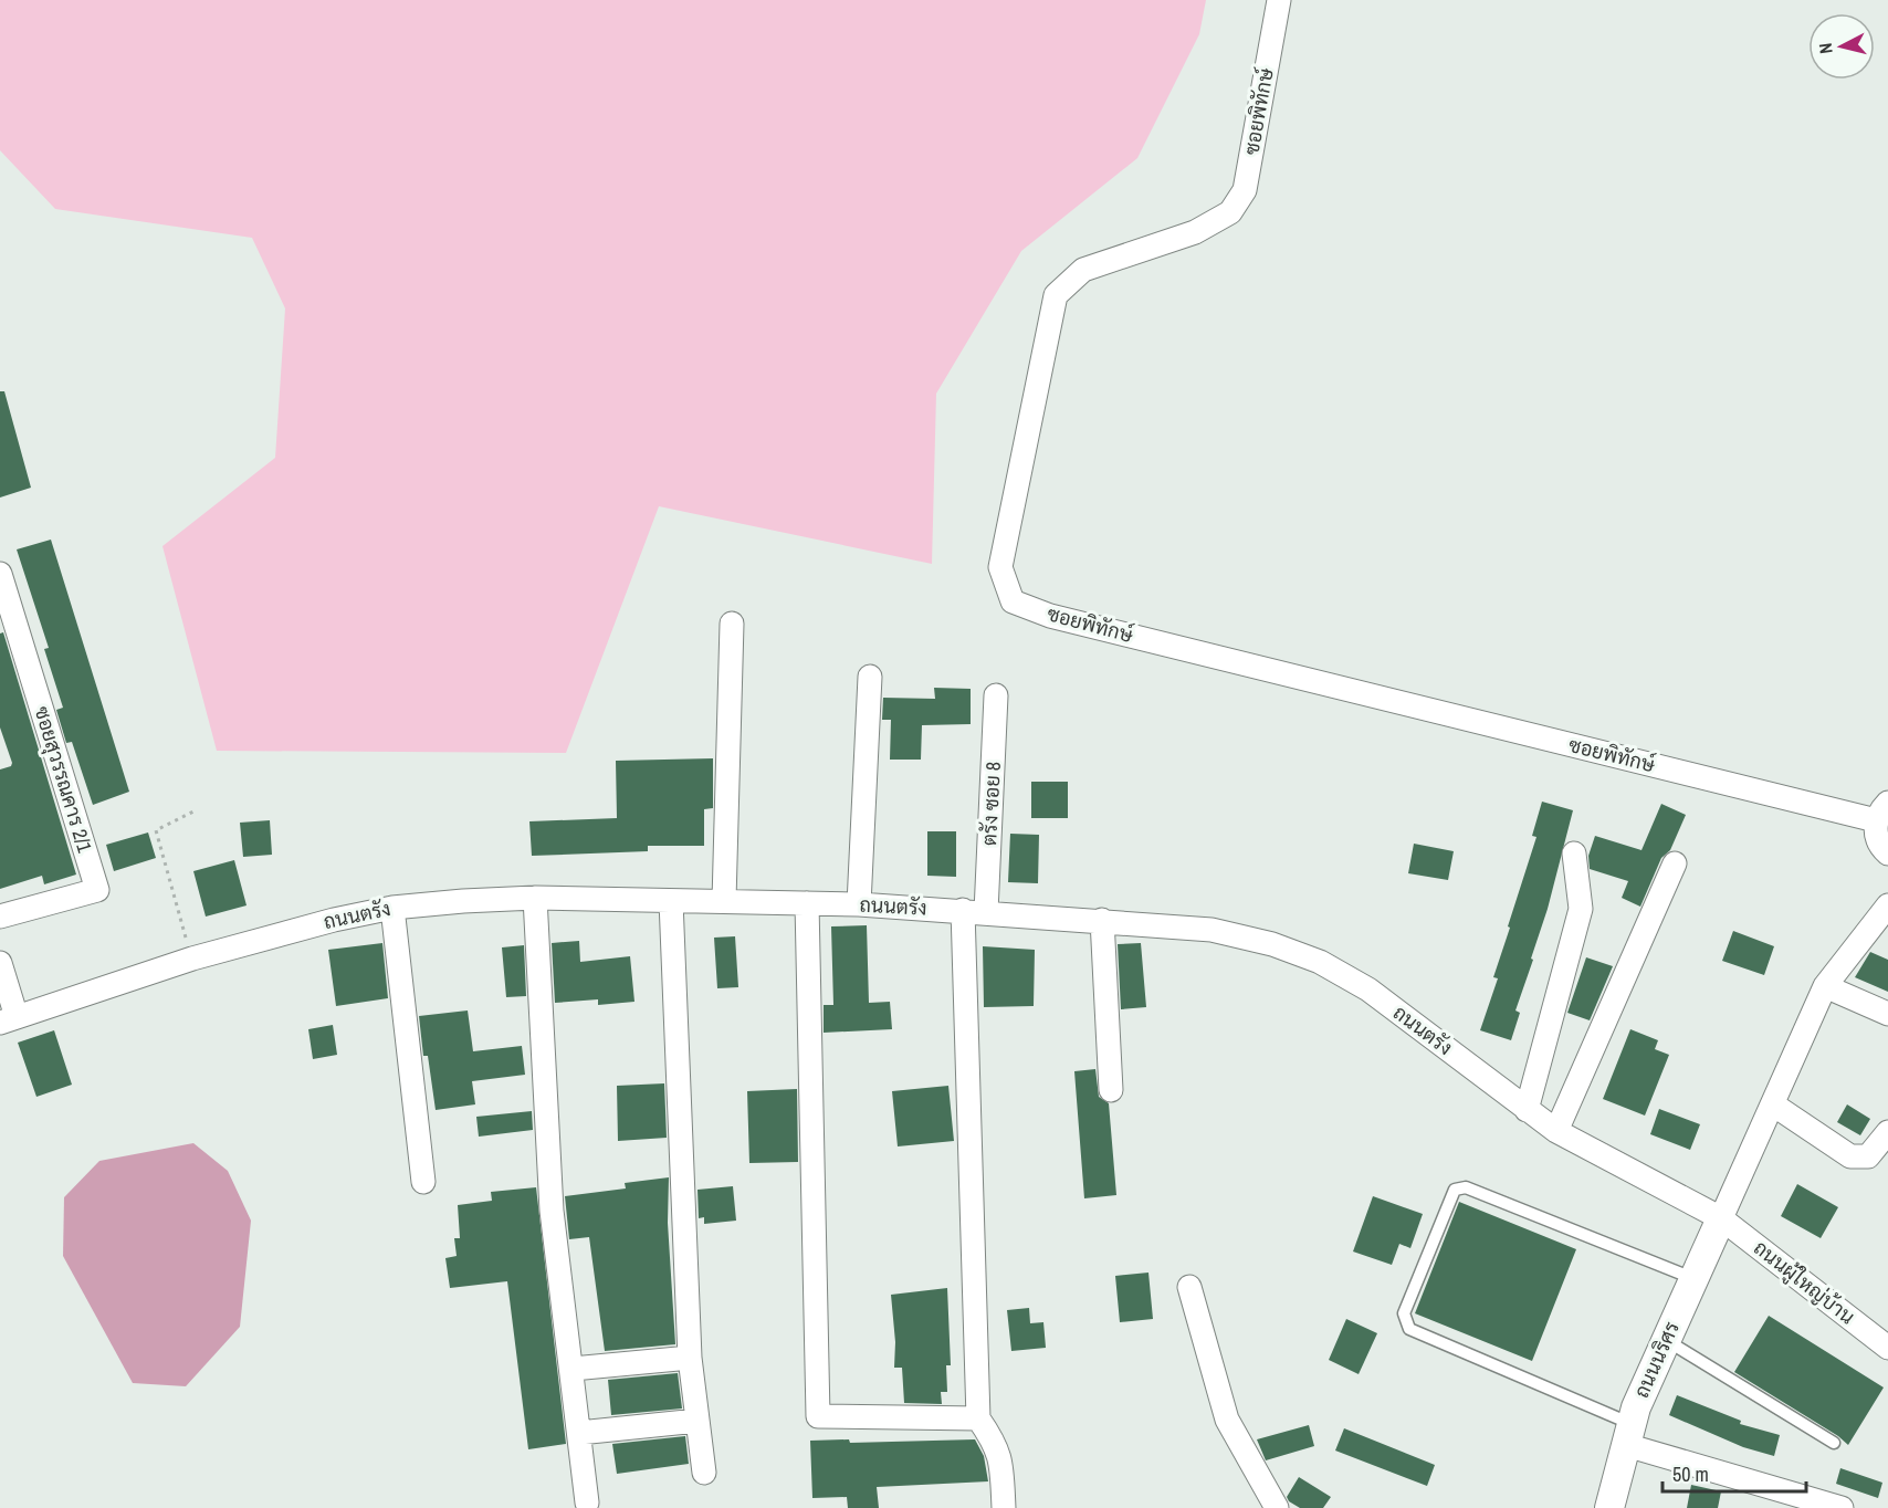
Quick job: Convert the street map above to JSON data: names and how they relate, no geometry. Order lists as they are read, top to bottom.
{
  "streets": {
    "street": [
      "ซอยพิทักษ์",
      "ซอยสุวรรณคาร 2/1",
      "ตรัง ซอย 8",
      "ถนนตรัง",
      "ถนนผู้ใหญ่บ้าน",
      "ถนนนริศร"
    ]
  },
  "crossings": [
    ["ตรัง ซอย 8", "ถนนตรัง"],
    ["ถนนตรัง", "ถนนผู้ใหญ่บ้าน"],
    ["ถนนตรัง", "ถนนนริศร"],
    ["ถนนผู้ใหญ่บ้าน", "ถนนนริศร"]
  ],
  "scale_bar": "50 m",
  "north": "left"
}
